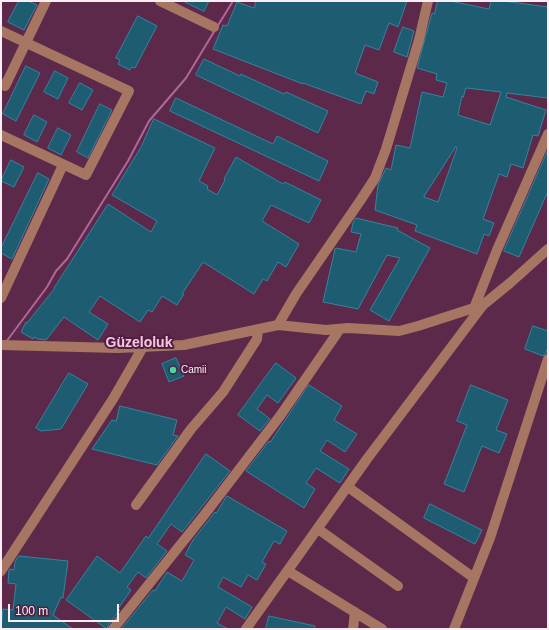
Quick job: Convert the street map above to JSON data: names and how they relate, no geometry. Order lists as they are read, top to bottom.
{
  "districts": ["Güzeloluk"],
  "places": ["Camii"],
  "scale_bar": "100 m"
}
